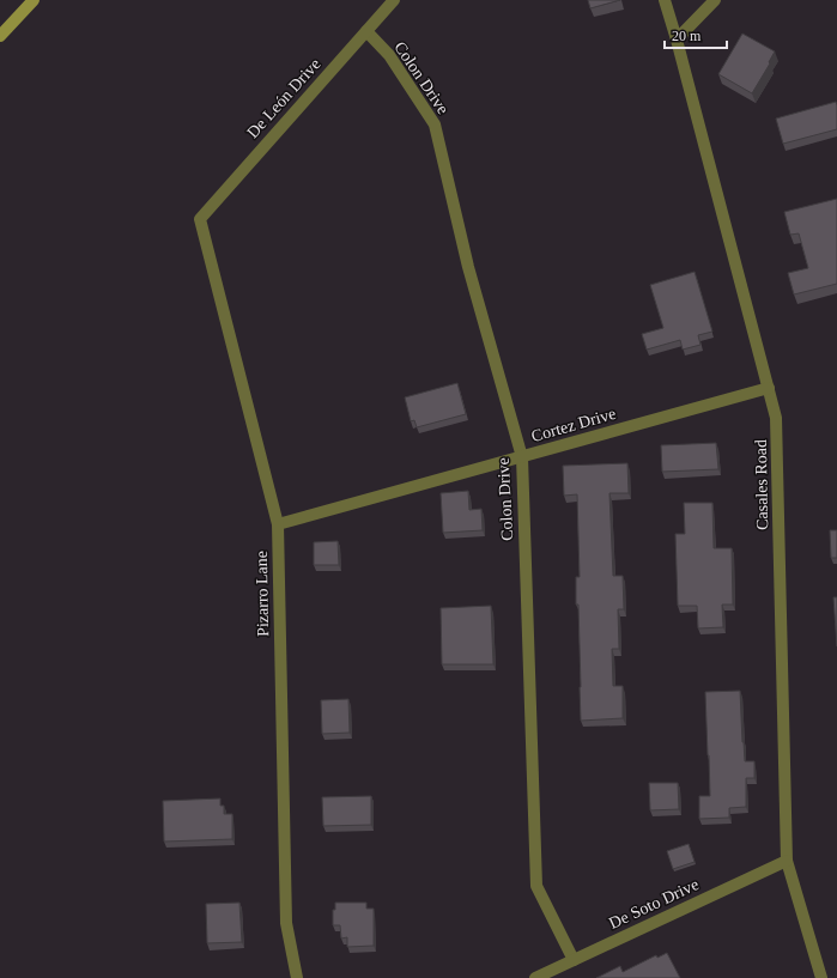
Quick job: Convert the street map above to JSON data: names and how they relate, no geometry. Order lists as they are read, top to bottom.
{
  "streets": {
    "street": [
      "Colon Drive",
      "De León Drive",
      "Cortez Drive",
      "Casales Road",
      "Pizarro Lane",
      "De Soto Drive"
    ]
  },
  "crossings": [
    ["Colon Drive", "De León Drive"],
    ["Colon Drive", "Cortez Drive"],
    ["Colon Drive", "De Soto Drive"],
    ["De León Drive", "Pizarro Lane"],
    ["Cortez Drive", "Casales Road"],
    ["Cortez Drive", "Pizarro Lane"],
    ["Casales Road", "De Soto Drive"]
  ],
  "scale_bar": "20 m"
}
